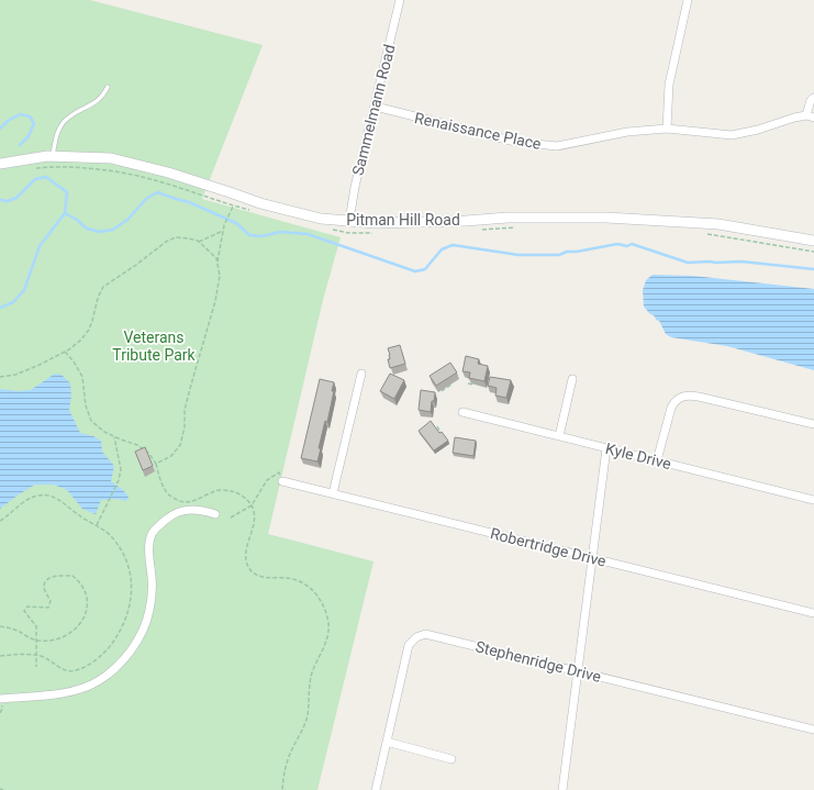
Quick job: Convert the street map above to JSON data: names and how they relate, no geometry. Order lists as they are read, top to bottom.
{
  "streets": {
    "main road": ["Pitman Hill Road"],
    "street": [
      "Sammelmann Road",
      "Renaissance Place",
      "Kyle Drive",
      "Robertridge Drive",
      "Stephenridge Drive"
    ]
  },
  "crossings": [
    ["Sammelmann Road", "Renaissance Place"],
    ["Sammelmann Road", "Pitman Hill Road"]
  ],
  "parks": ["Veterans Tribute Park"]
}
